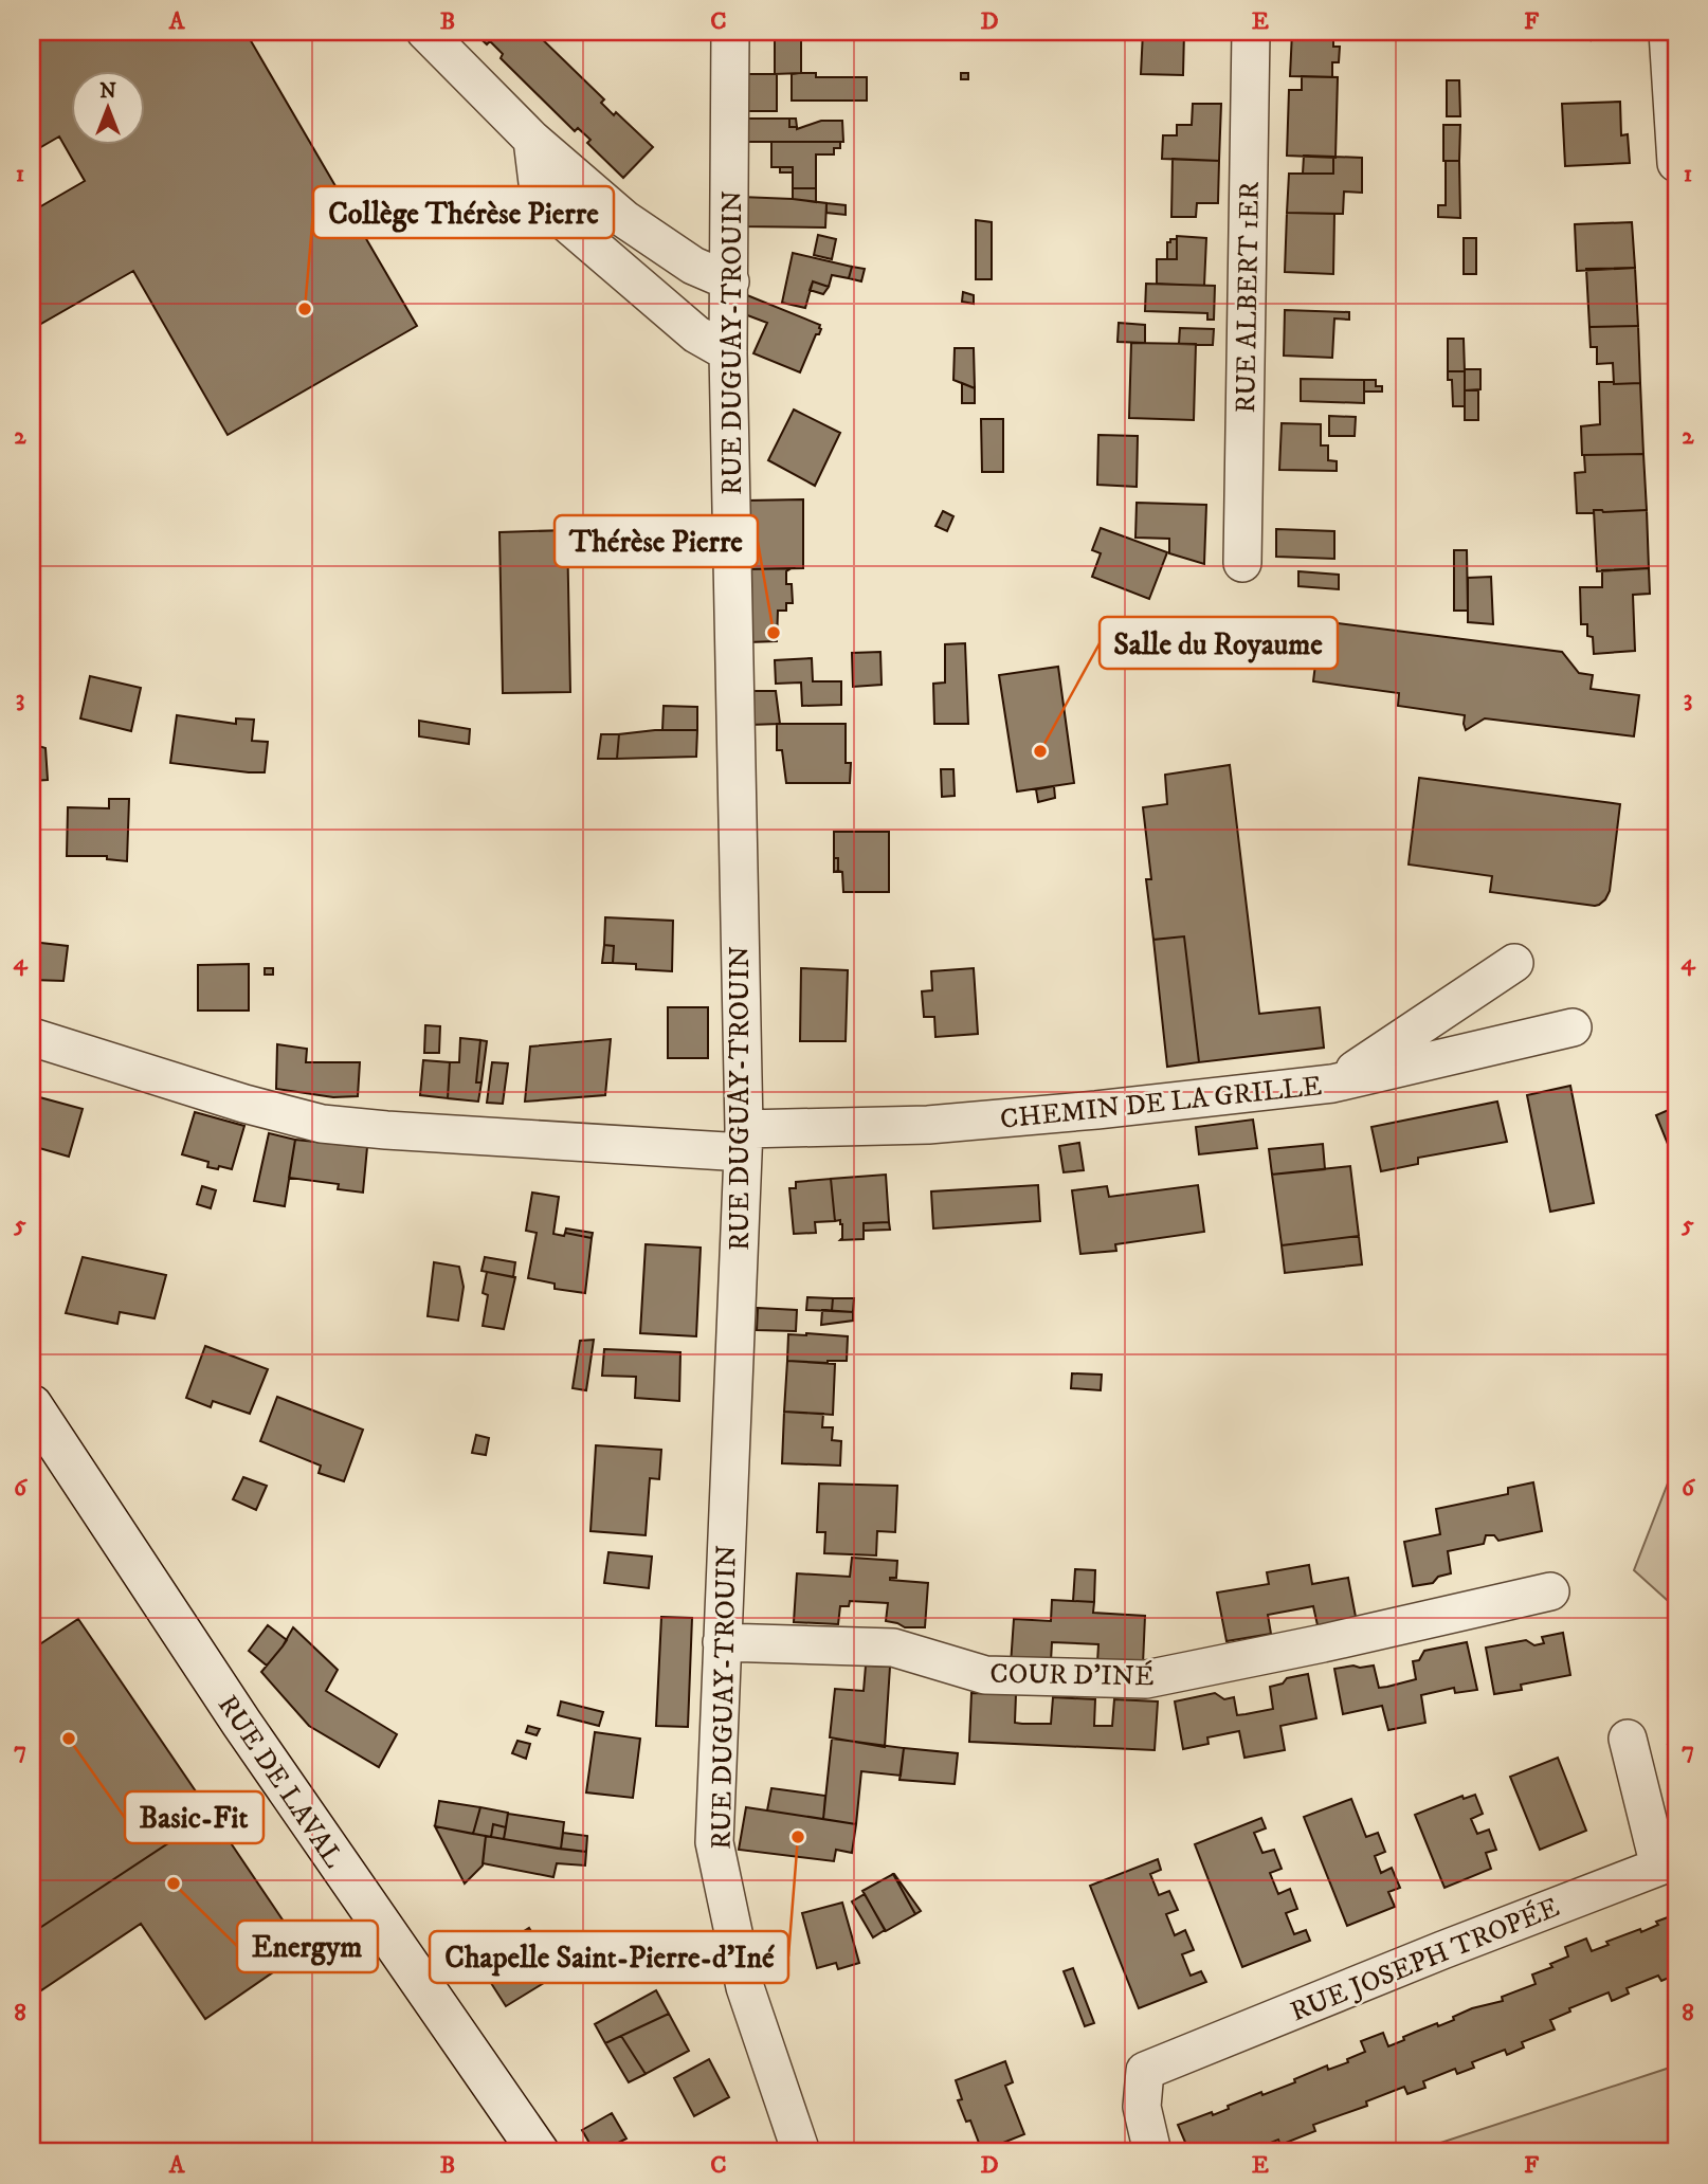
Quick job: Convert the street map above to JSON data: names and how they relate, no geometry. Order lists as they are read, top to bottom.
{
  "streets": {
    "street": [
      "RUE ALBERT 1ER",
      "RUE DUGUAY-TROUIN",
      "CHEMIN DE LA GRILLE",
      "COUR D'INÉ",
      "RUE DE LAVAL",
      "RUE JOSEPH TROPÉE"
    ]
  },
  "crossings": [
    ["RUE DUGUAY-TROUIN", "CHEMIN DE LA GRILLE"],
    ["RUE DUGUAY-TROUIN", "COUR D'INÉ"]
  ],
  "places": [
    "Collège Thérèse Pierre",
    "Thérèse Pierre",
    "Salle du Royaume",
    "Basic-Fit",
    "Chapelle Saint-Pierre-d'Iné",
    "Energym"
  ],
  "north": "top",
  "grid": {
    "columns": [
      "A",
      "B",
      "C",
      "D",
      "E",
      "F"
    ],
    "rows": [
      "1",
      "2",
      "3",
      "4",
      "5",
      "6",
      "7",
      "8"
    ]
  }
}
